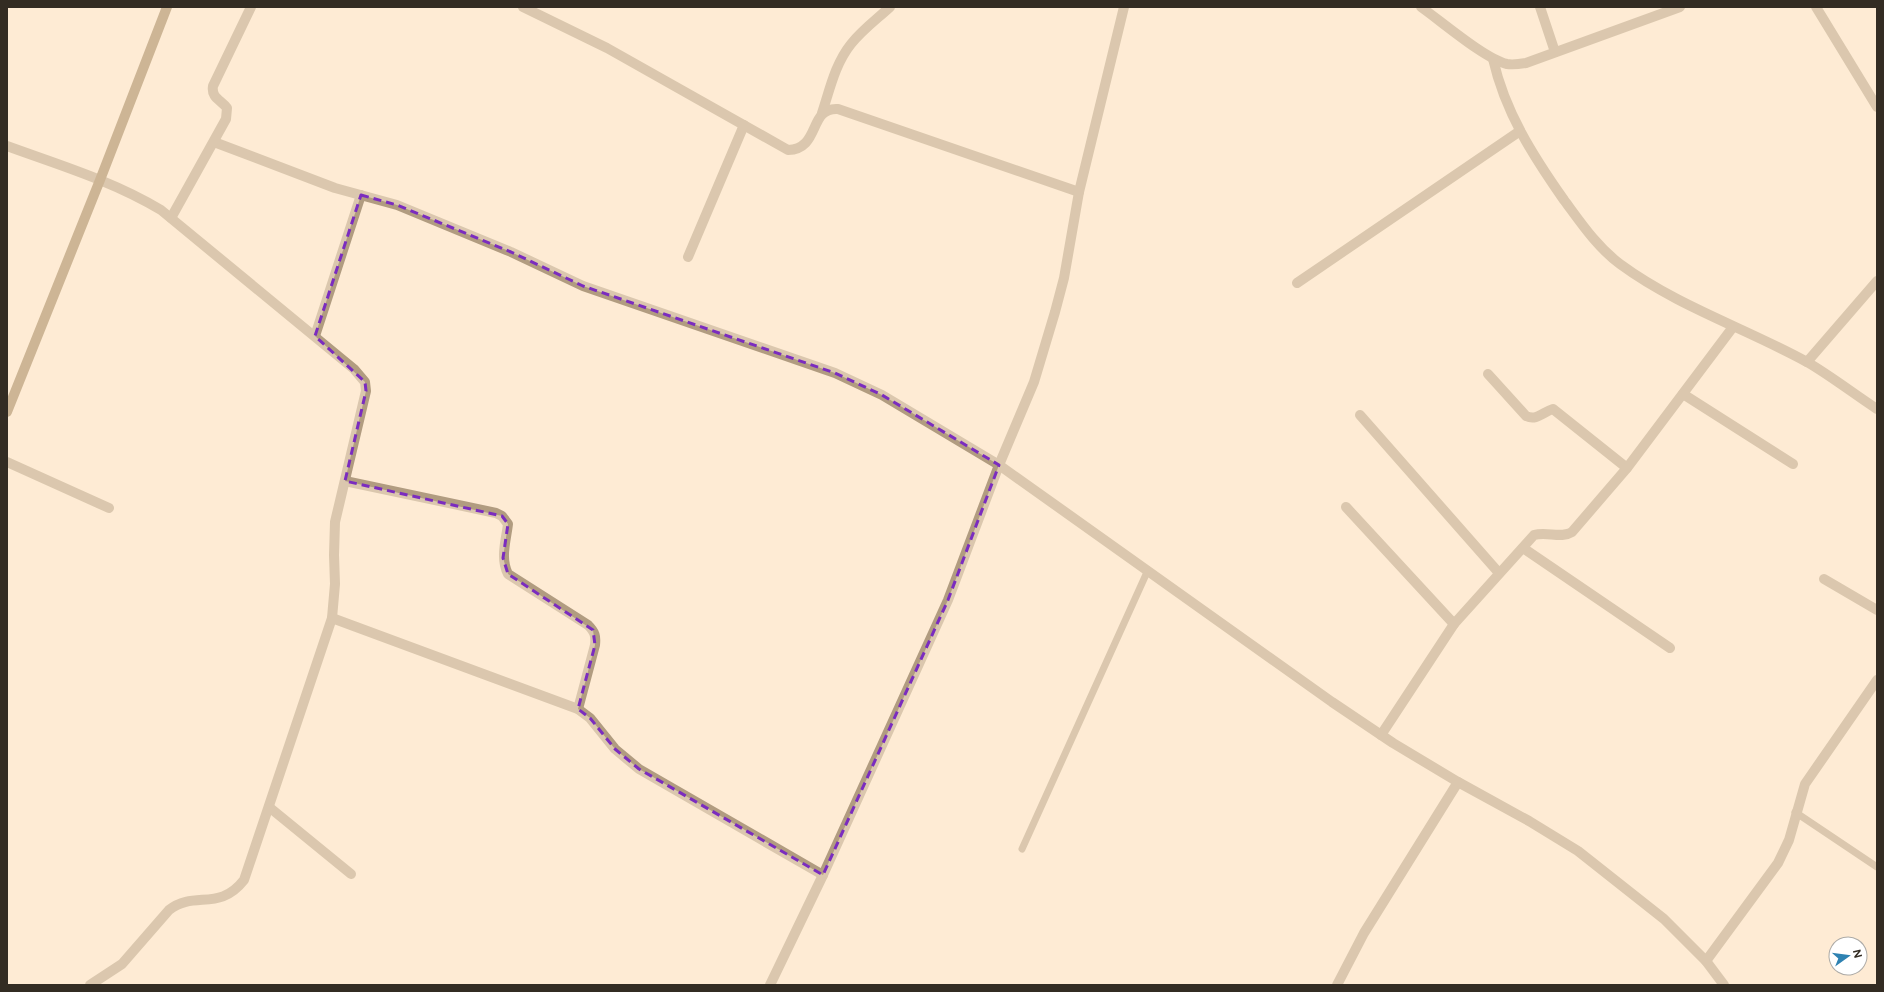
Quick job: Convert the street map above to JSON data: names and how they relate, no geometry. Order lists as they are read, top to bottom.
{
  "north": "right"
}
